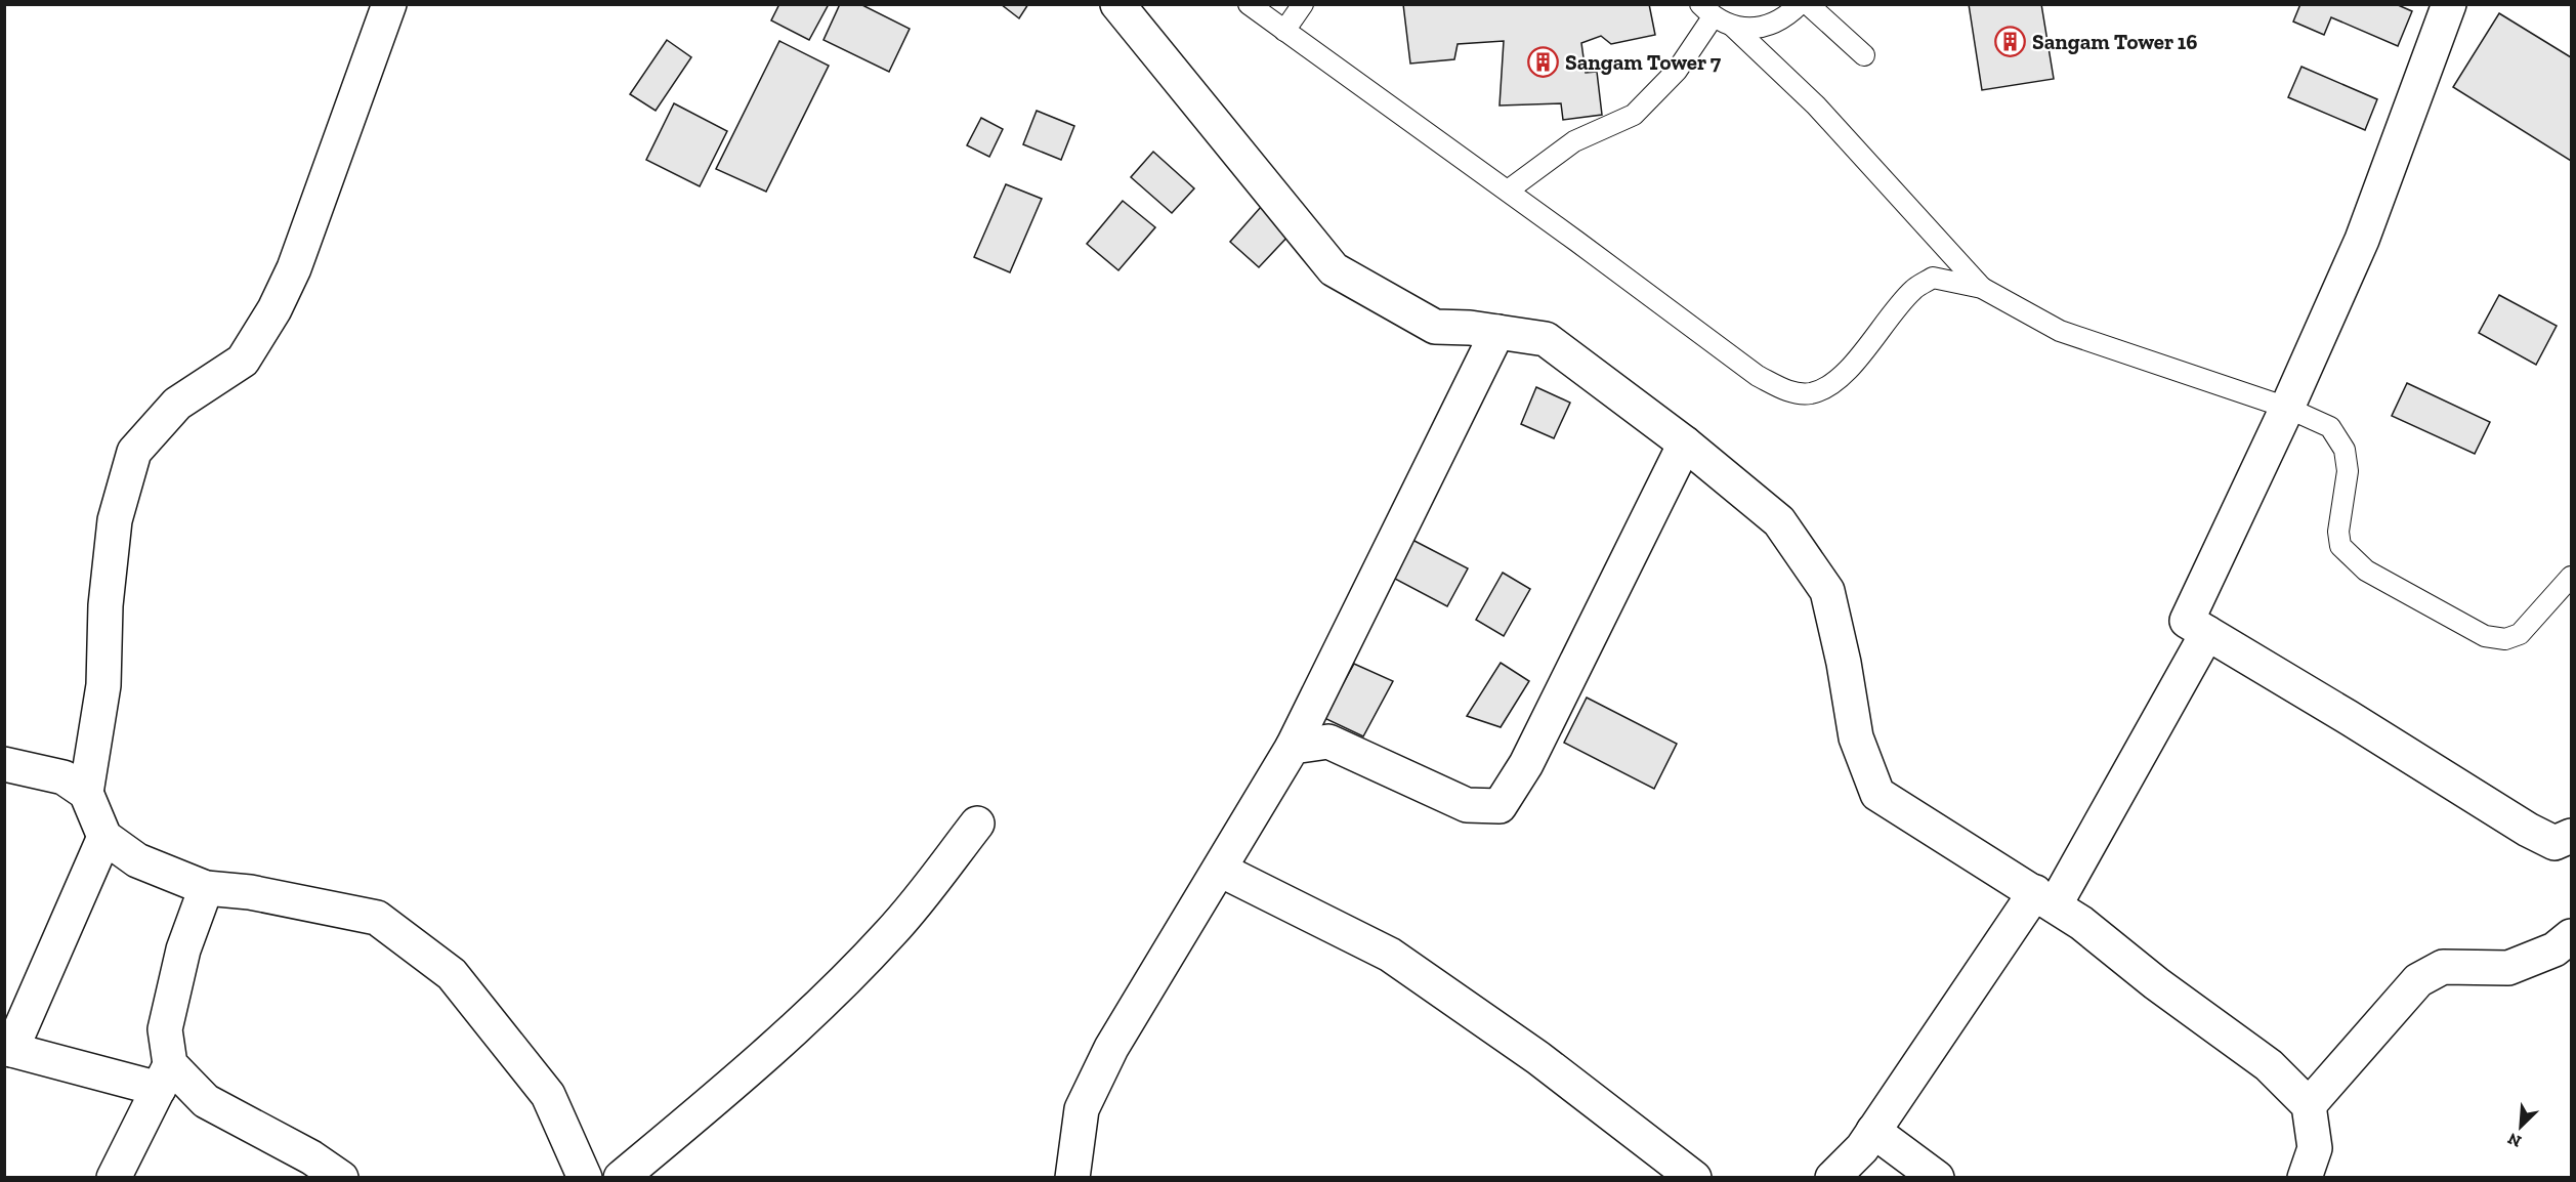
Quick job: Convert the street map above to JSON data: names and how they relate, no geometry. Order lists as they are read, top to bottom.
{
  "places": {
    "building": ["Sangam Tower 16", "Sangam Tower 7"]
  },
  "north": "bottom left"
}
